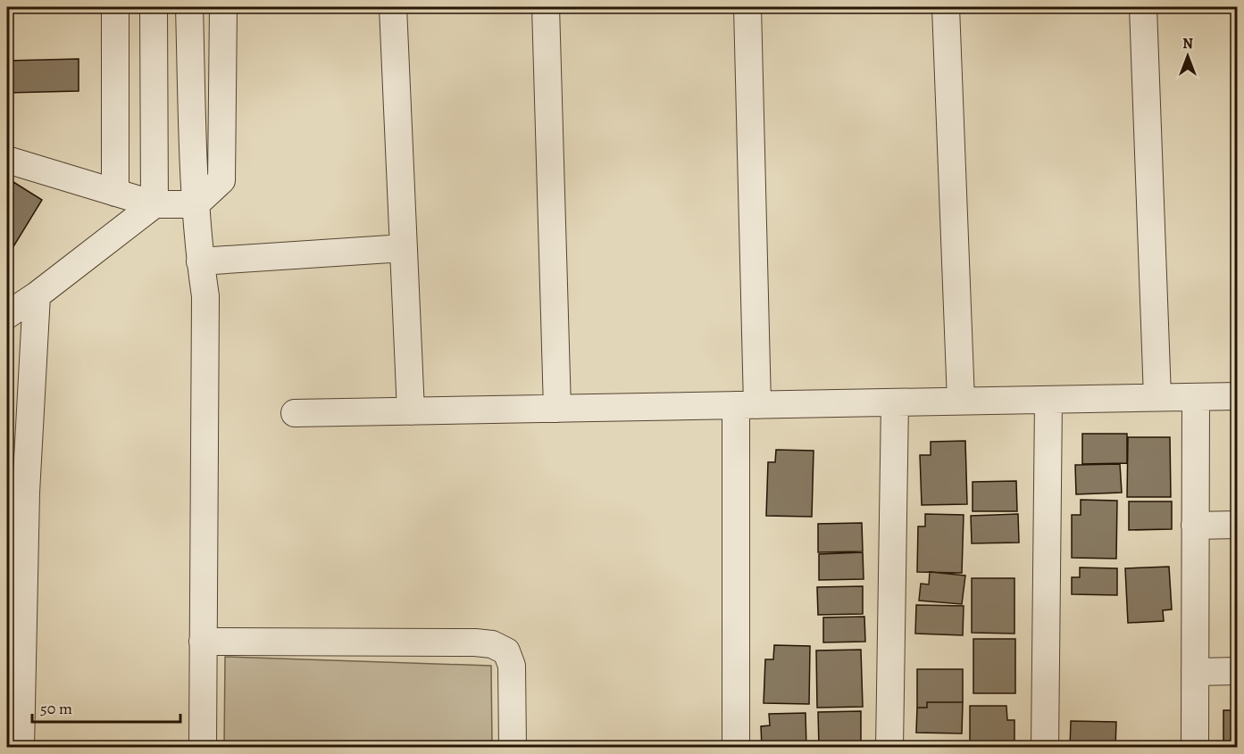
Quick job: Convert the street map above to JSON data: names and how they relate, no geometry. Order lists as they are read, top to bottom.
{
  "scale_bar": "50 m",
  "north": "top"
}
